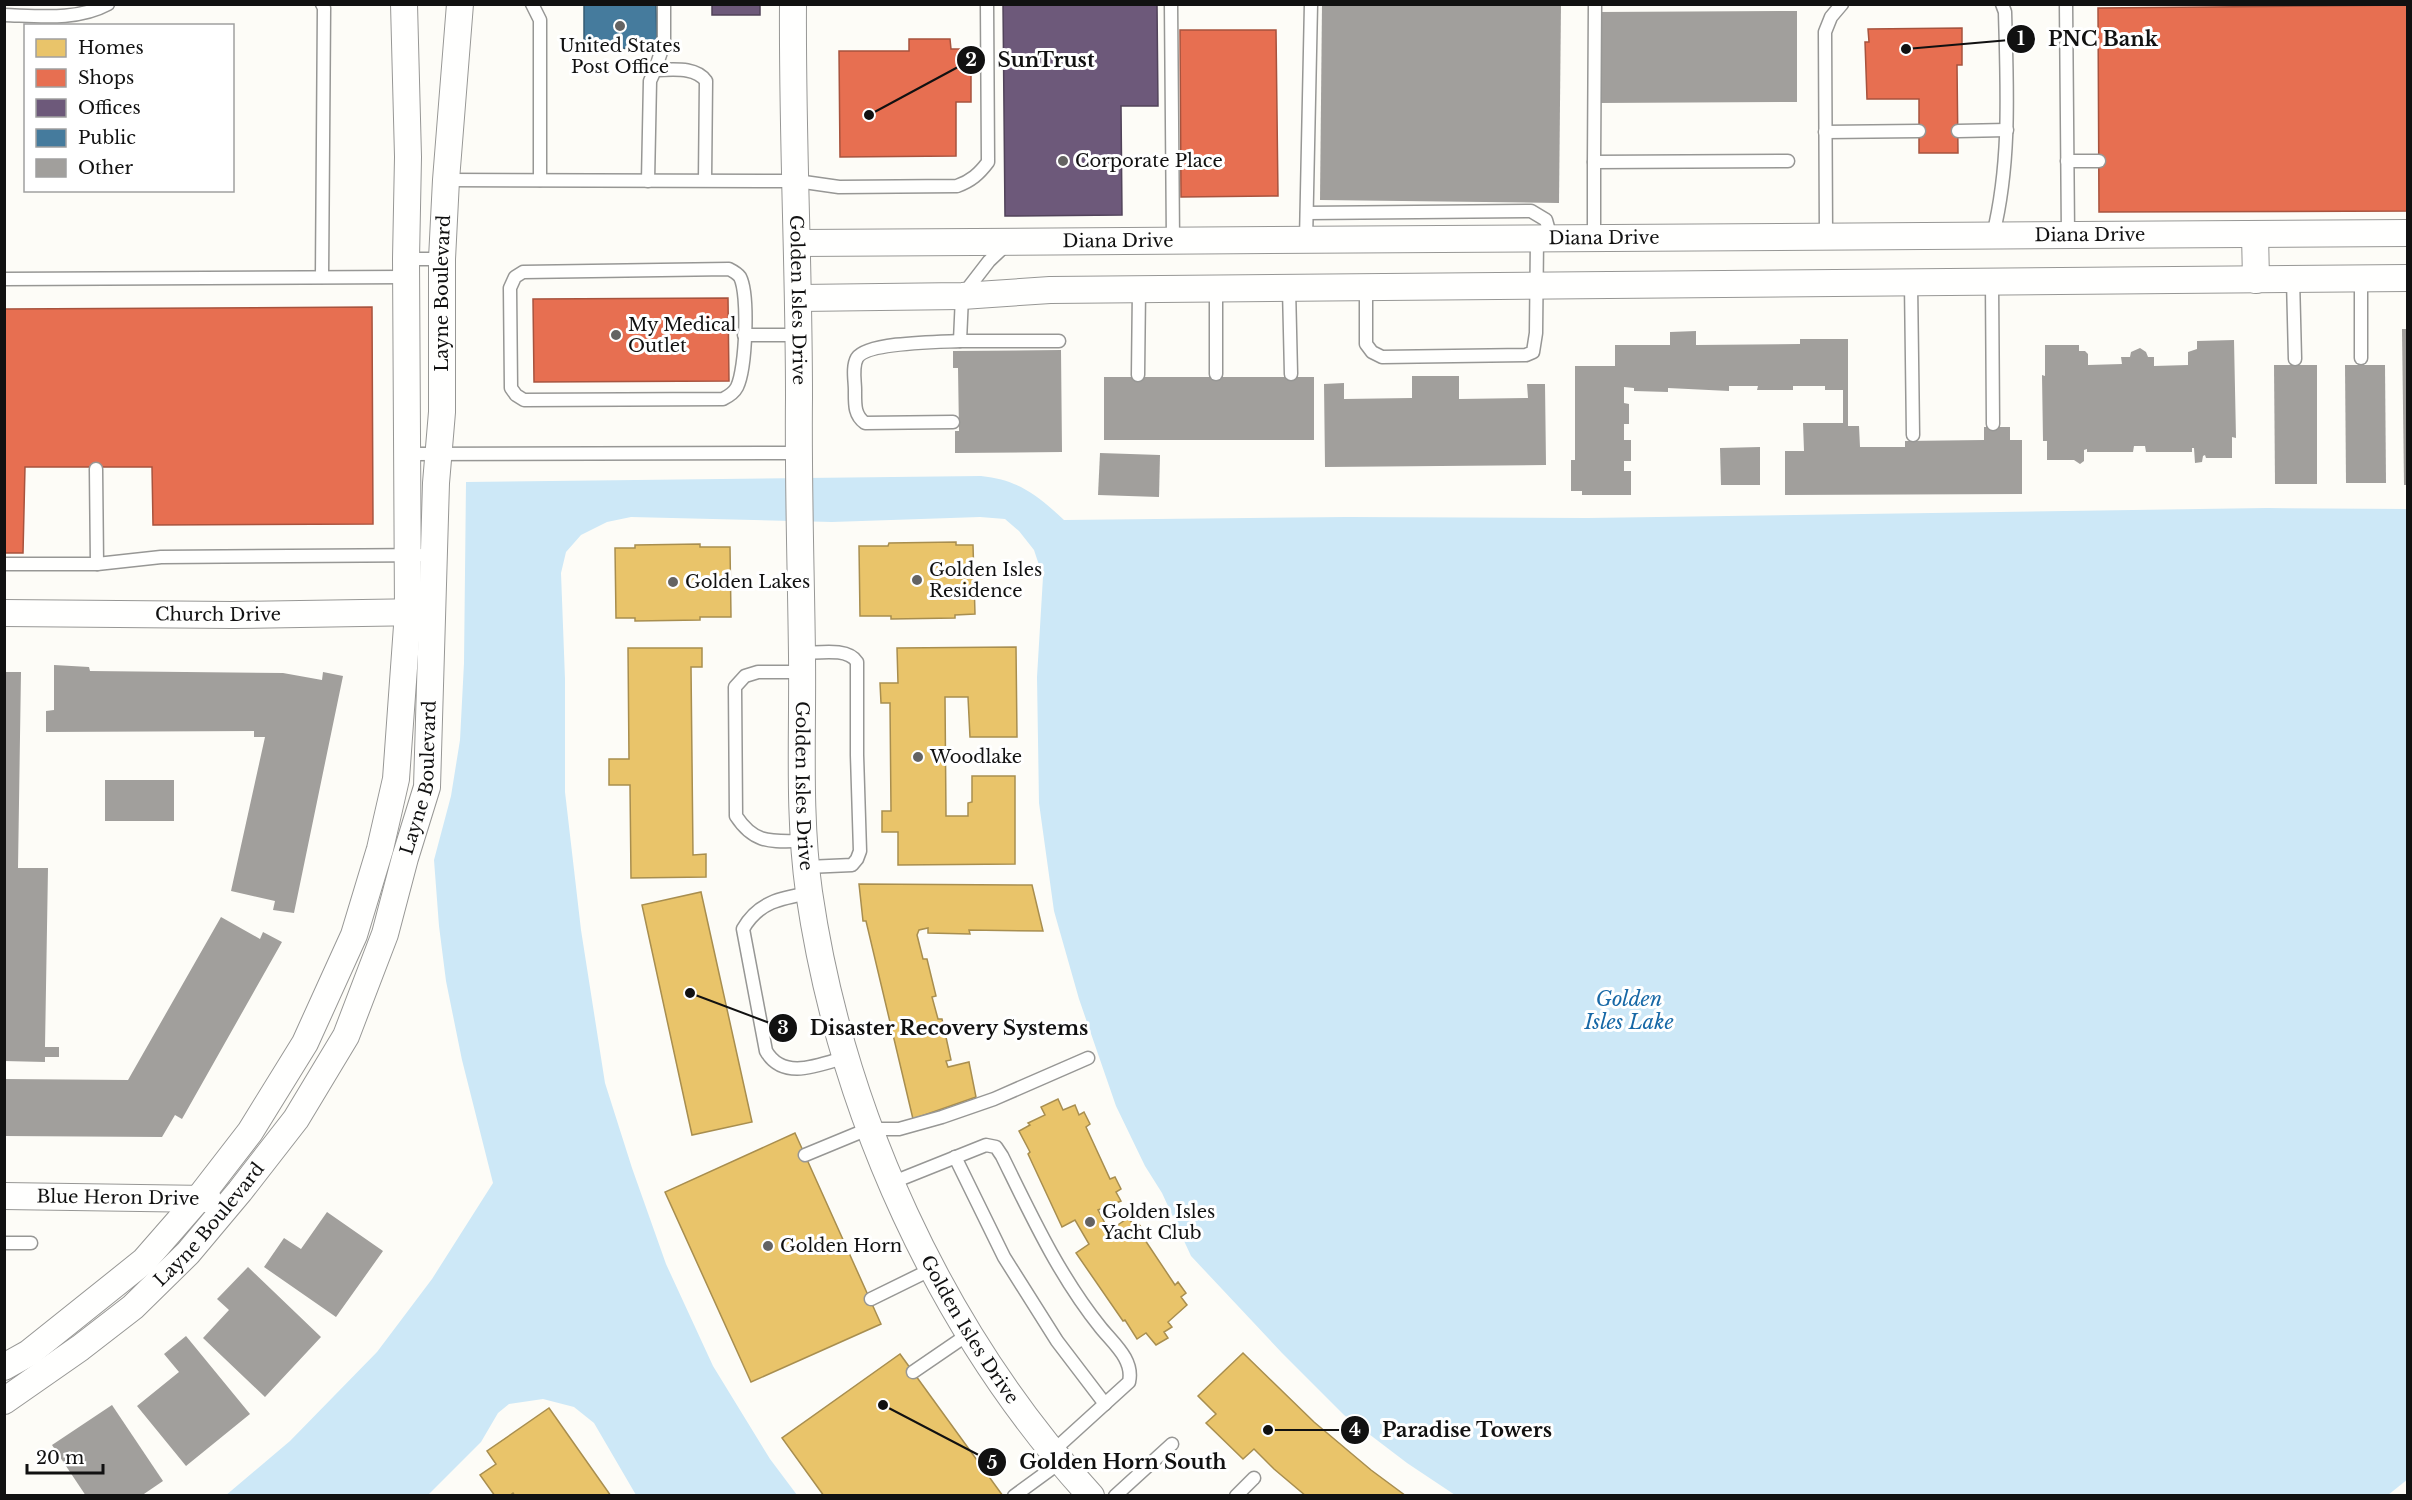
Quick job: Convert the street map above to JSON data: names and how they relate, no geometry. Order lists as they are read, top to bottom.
{
  "streets": {
    "street": [
      "Diana Drive",
      "Layne Boulevard",
      "Golden Isles Drive",
      "Church Drive",
      "Blue Heron Drive"
    ]
  },
  "crossings": [
    ["Diana Drive", "Golden Isles Drive"],
    ["Layne Boulevard", "Church Drive"],
    ["Layne Boulevard", "Blue Heron Drive"]
  ],
  "water": ["Golden Isles Lake"],
  "places": [
    "United States Post Office",
    "PNC Bank",
    "SunTrust",
    "Corporate Place",
    "My Medical Outlet",
    "Golden Isles Residence",
    "Golden Lakes",
    "Woodlake",
    "Disaster Recovery Systems",
    "Golden Isles Yacht Club",
    "Golden Horn",
    "Golden Horn South",
    "Paradise Towers"
  ],
  "legend": [
    "Homes",
    "Shops",
    "Offices",
    "Public",
    "Other"
  ],
  "scale_bar": "20 m"
}
